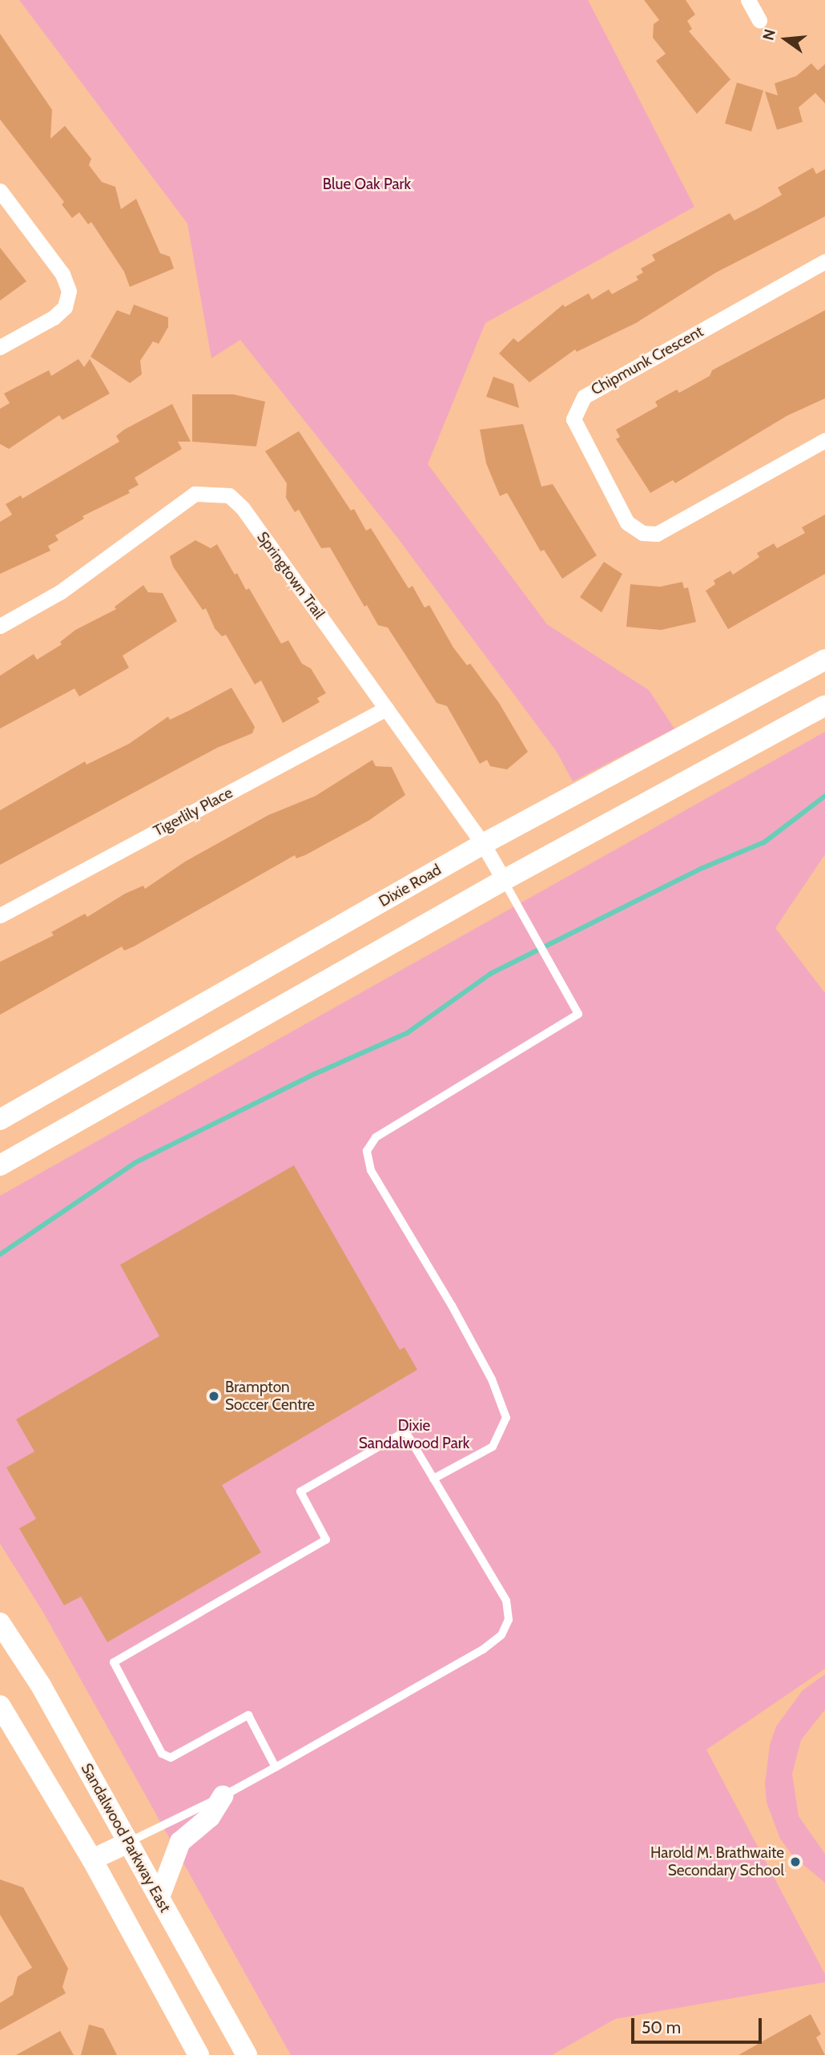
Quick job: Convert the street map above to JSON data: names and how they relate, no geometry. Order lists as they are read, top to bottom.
{
  "streets": {
    "main road": ["Dixie Road", "Sandalwood Parkway East"],
    "street": ["Chipmunk Crescent", "Springtown Trail", "Tigerlily Place"]
  },
  "crossings": [
    ["Springtown Trail", "Tigerlily Place"],
    ["Springtown Trail", "Dixie Road"]
  ],
  "parks": ["Blue Oak Park", "Dixie Sandalwood Park"],
  "places": ["Brampton Soccer Centre", "Harold M. Brathwaite Secondary School"],
  "scale_bar": "50 m",
  "north": "left"
}
